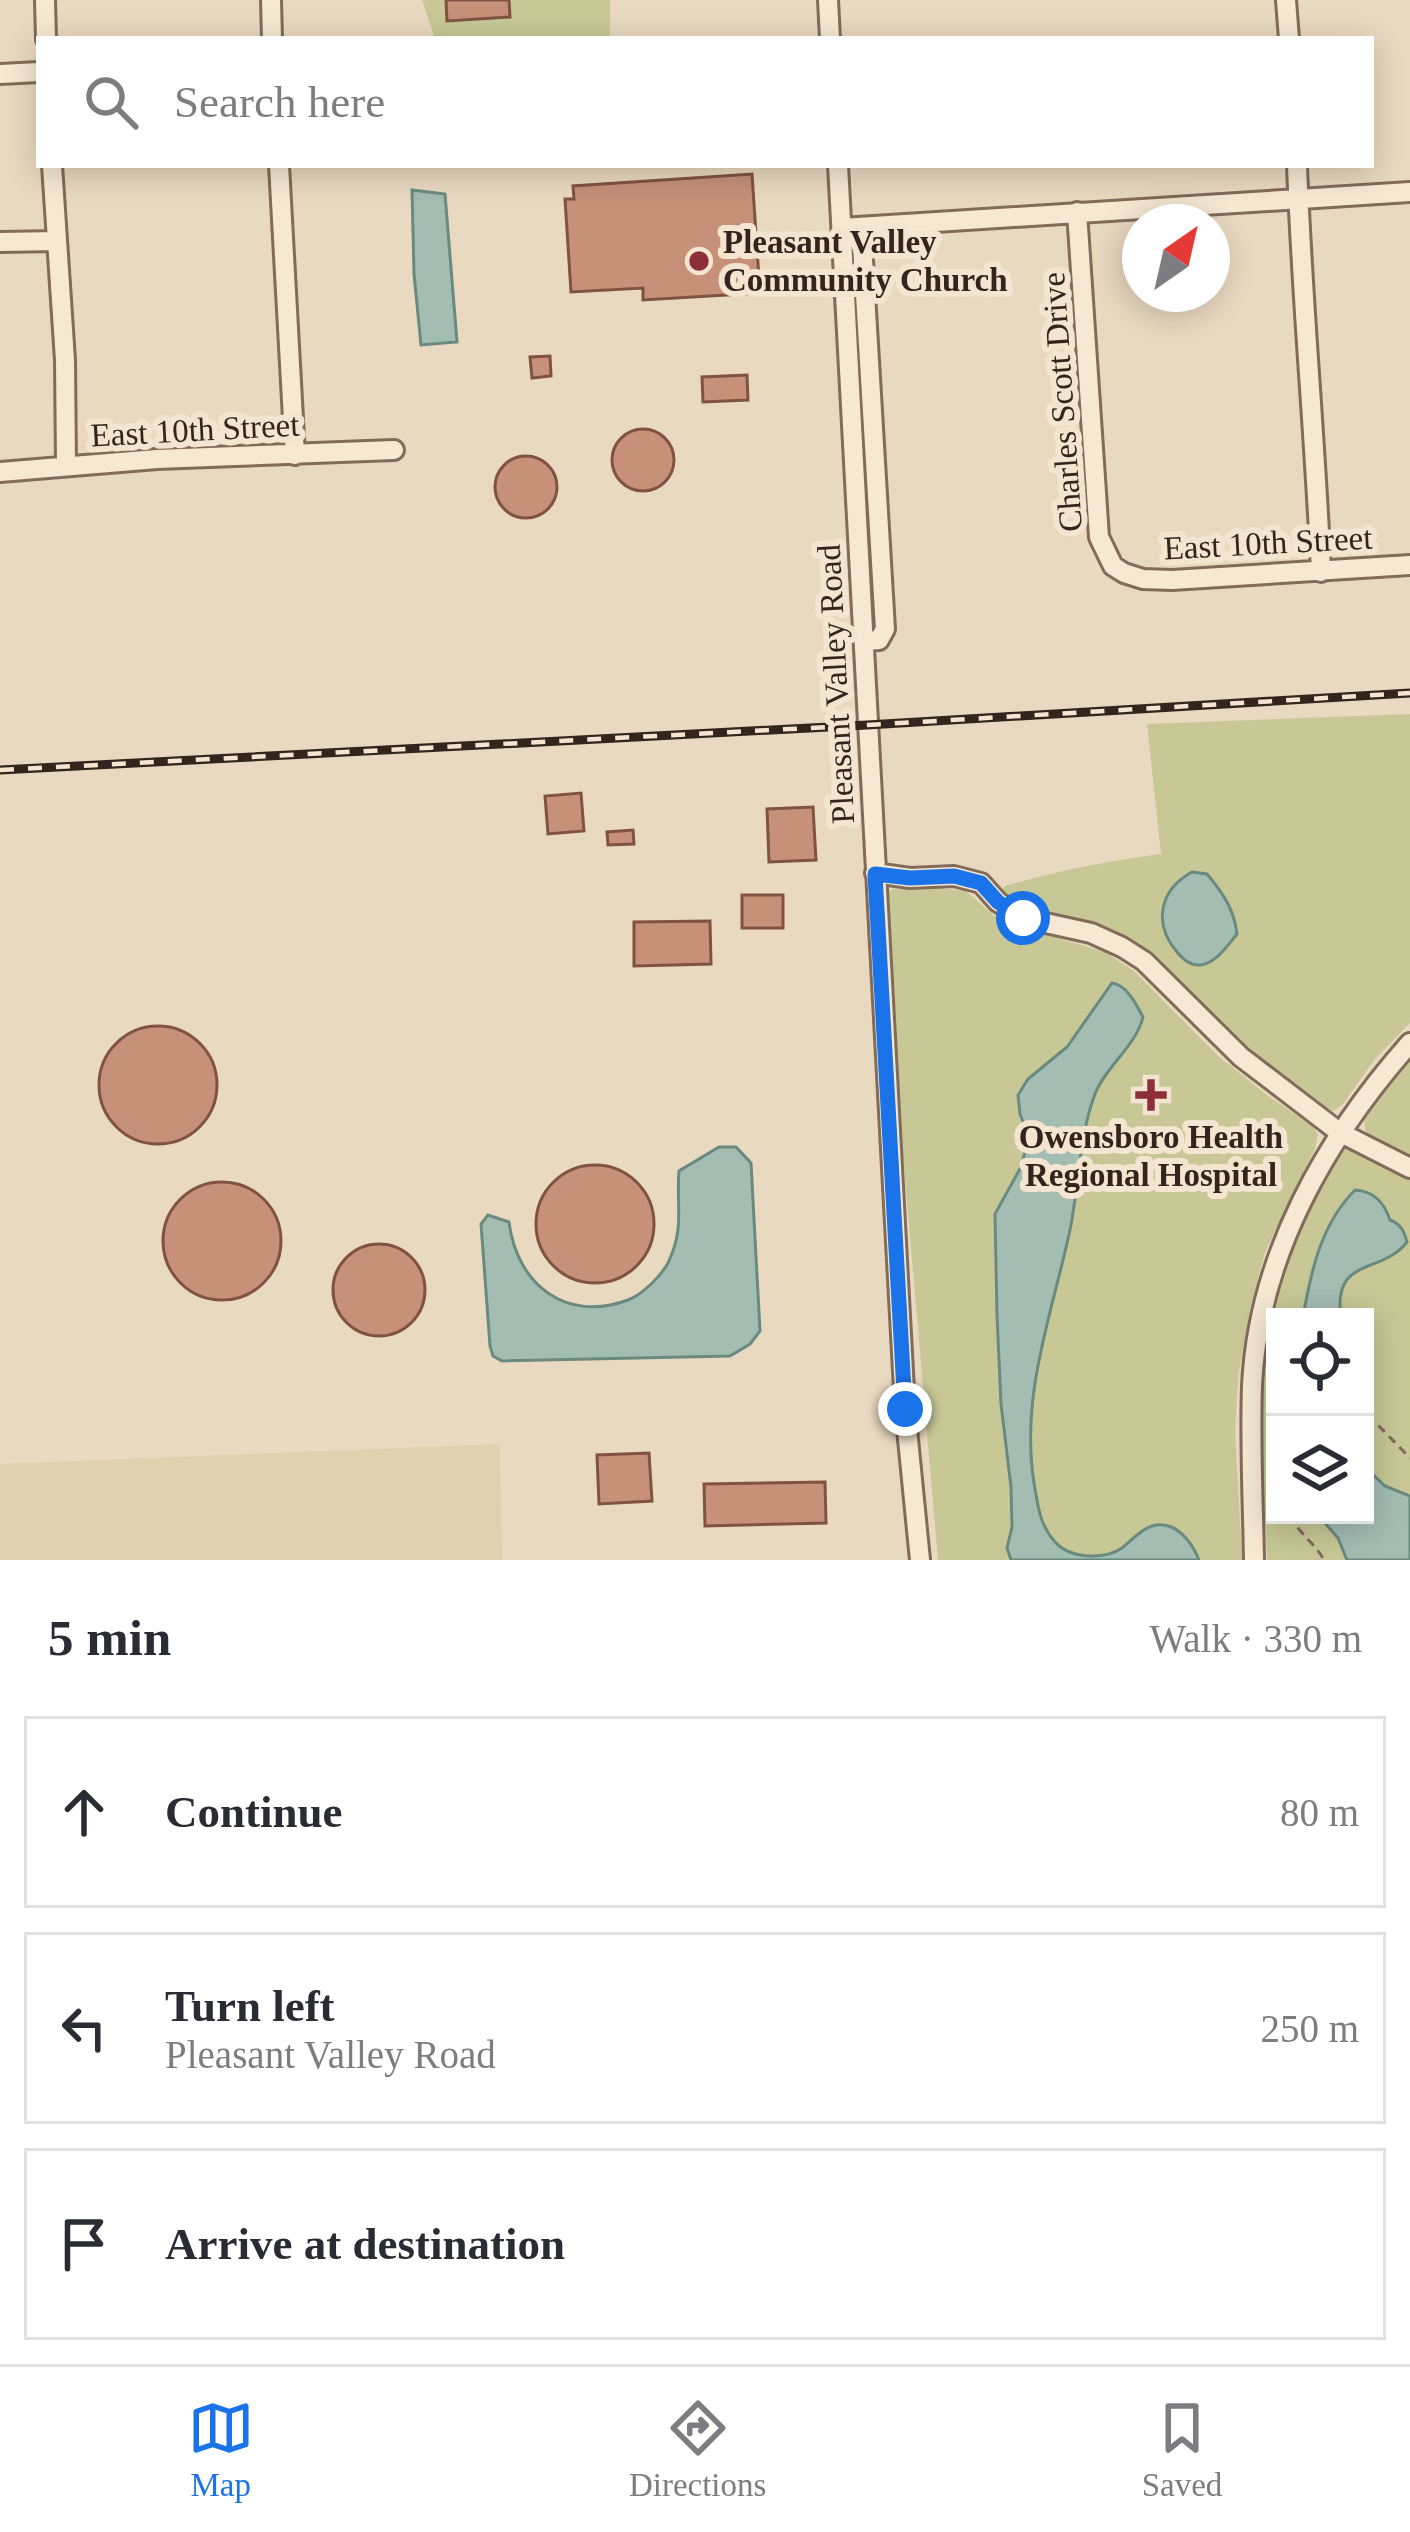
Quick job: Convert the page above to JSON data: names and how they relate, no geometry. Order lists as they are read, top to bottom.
{
  "streets": {
    "street": ["Charles Scott Drive", "East 10th Street", "Pleasant Valley Road"]
  },
  "crossings": [
    ["Charles Scott Drive", "East 10th Street"]
  ],
  "places": {
    "other": ["Pleasant Valley Community Church"],
    "health": ["Owensboro Health Regional Hospital"]
  },
  "north": "top right",
  "page": {
    "search": "Search here",
    "heading": ["5 min", "Walk · 330 m"],
    "list": [
      ["Continue", "80 m"],
      ["Turn left", "Pleasant Valley Road", "250 m"],
      "Arrive at destination"
    ],
    "nav": ["Map", "Directions", "Saved"]
  }
}
